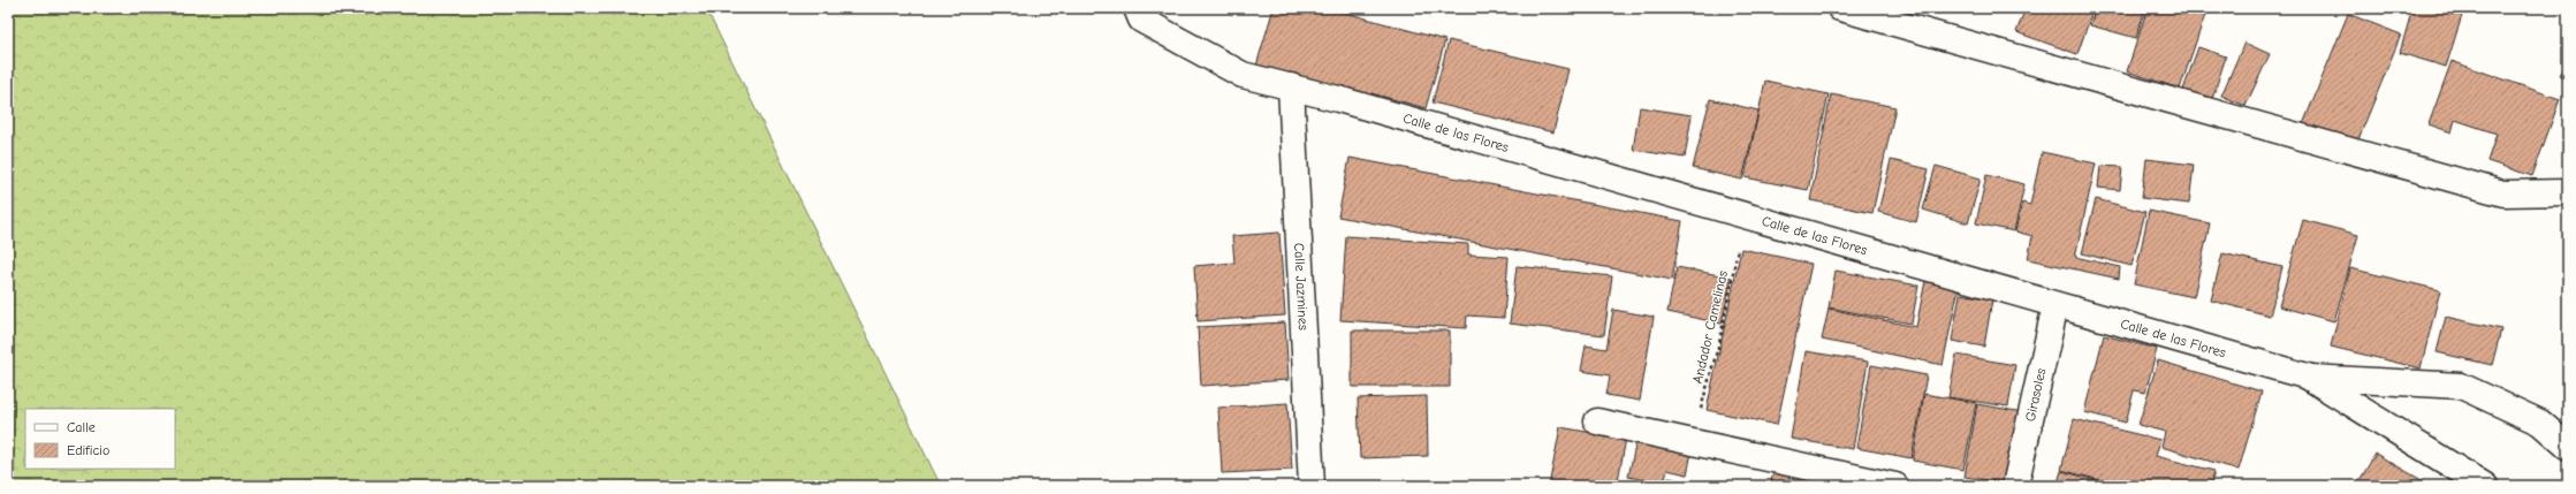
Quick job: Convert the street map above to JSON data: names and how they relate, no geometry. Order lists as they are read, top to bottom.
{
  "streets": {
    "street": ["Calle de las Flores", "Calle Jazmines", "Girasoles"],
    "path": ["Andador Camelinas"]
  },
  "crossings": [
    ["Calle de las Flores", "Calle Jazmines"],
    ["Calle de las Flores", "Andador Camelinas"],
    ["Calle de las Flores", "Girasoles"]
  ],
  "legend": ["Calle", "Edificio"]
}
